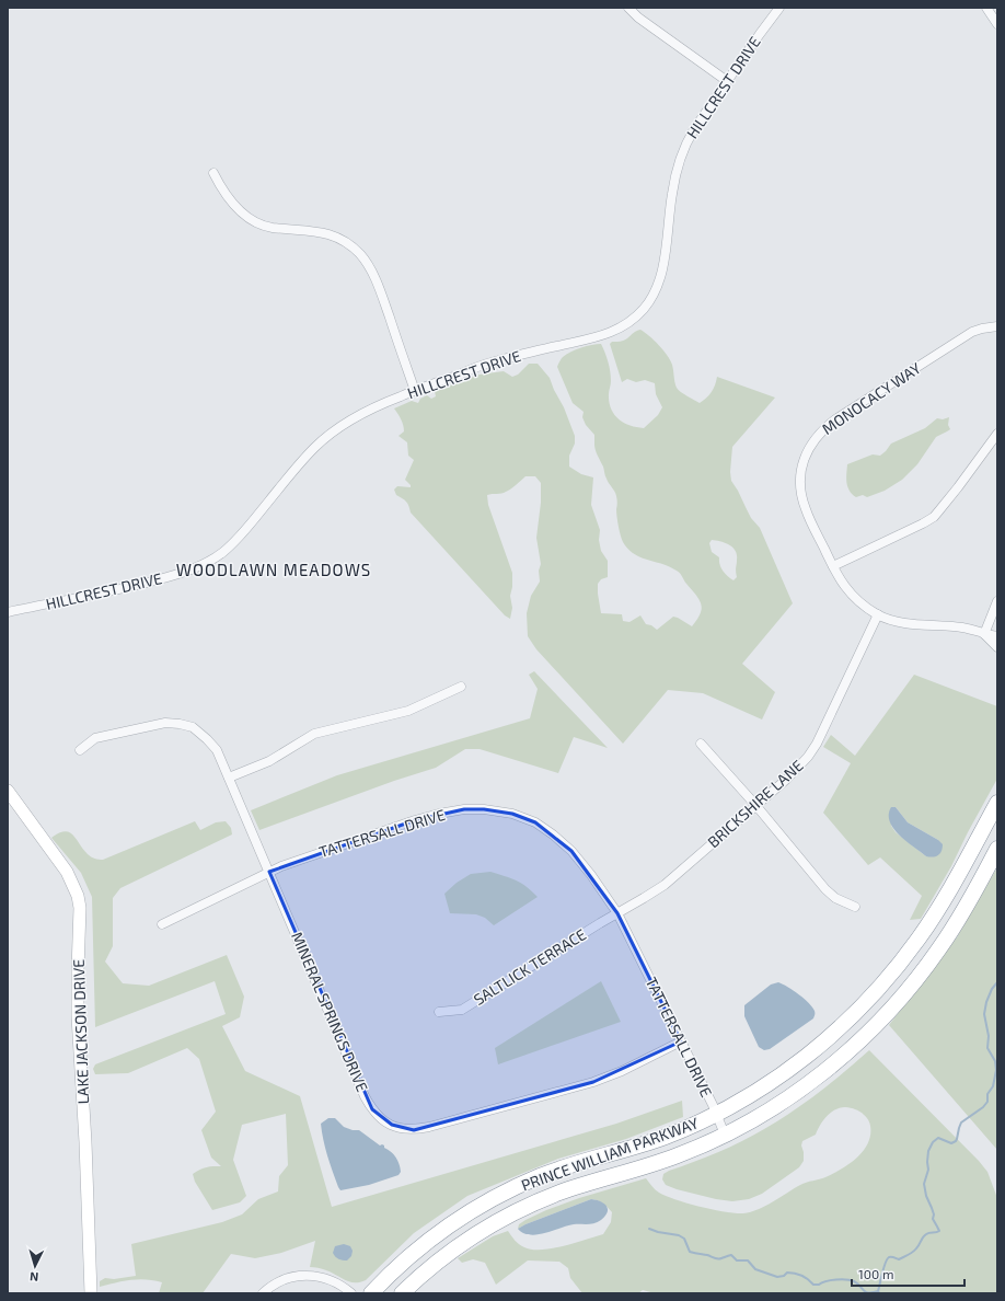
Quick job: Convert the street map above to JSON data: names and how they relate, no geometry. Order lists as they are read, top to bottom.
{
  "streets": {
    "highway": ["PRINCE WILLIAM PARKWAY"],
    "street": [
      "HILLCREST DRIVE",
      "MONOCACY WAY",
      "BRICKSHIRE LANE",
      "TATTERSALL DRIVE",
      "SALTLICK TERRACE",
      "MINERAL SPRINGS DRIVE",
      "LAKE JACKSON DRIVE"
    ]
  },
  "crossings": [
    ["MONOCACY WAY", "BRICKSHIRE LANE"],
    ["BRICKSHIRE LANE", "TATTERSALL DRIVE"],
    ["BRICKSHIRE LANE", "SALTLICK TERRACE"],
    ["TATTERSALL DRIVE", "SALTLICK TERRACE"],
    ["TATTERSALL DRIVE", "MINERAL SPRINGS DRIVE"],
    ["TATTERSALL DRIVE", "PRINCE WILLIAM PARKWAY"]
  ],
  "districts": ["WOODLAWN MEADOWS"],
  "scale_bar": "100 m",
  "north": "bottom"
}
